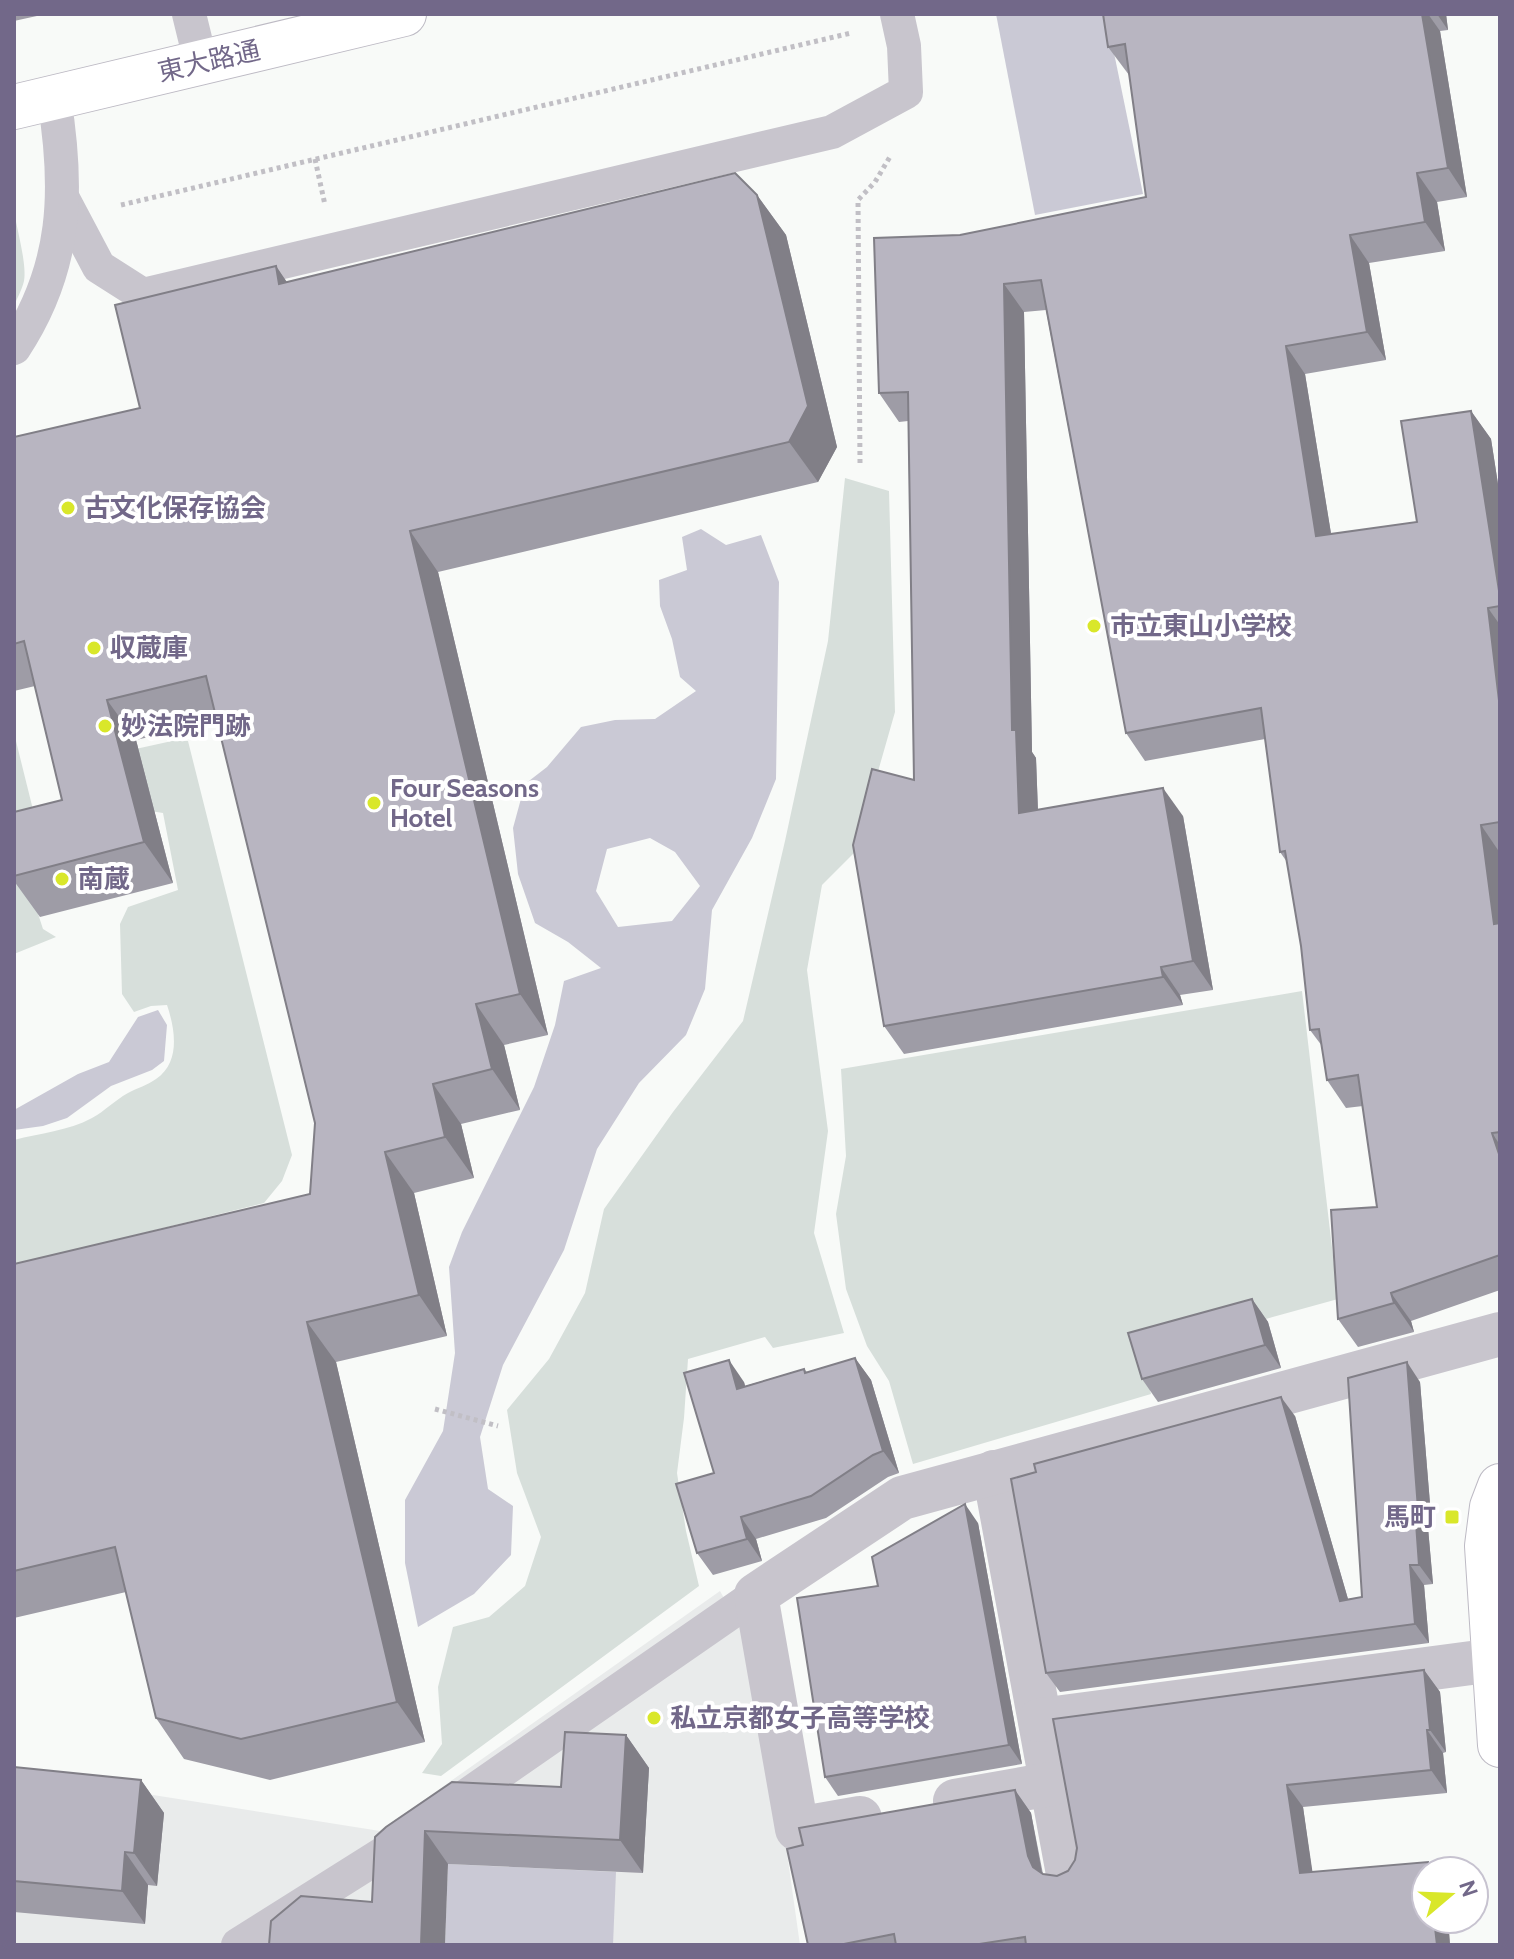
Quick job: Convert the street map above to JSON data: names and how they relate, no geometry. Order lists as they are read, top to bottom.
{
  "streets": {
    "main road": ["東大路通"]
  },
  "places": {
    "other": [
      "古文化保存協会",
      "市立東山小学校",
      "収蔵庫",
      "妙法院門跡",
      "Four Seasons Hotel",
      "南蔵",
      "私立京都女子高等学校"
    ],
    "transit": ["馬町"]
  },
  "north": "right"
}
